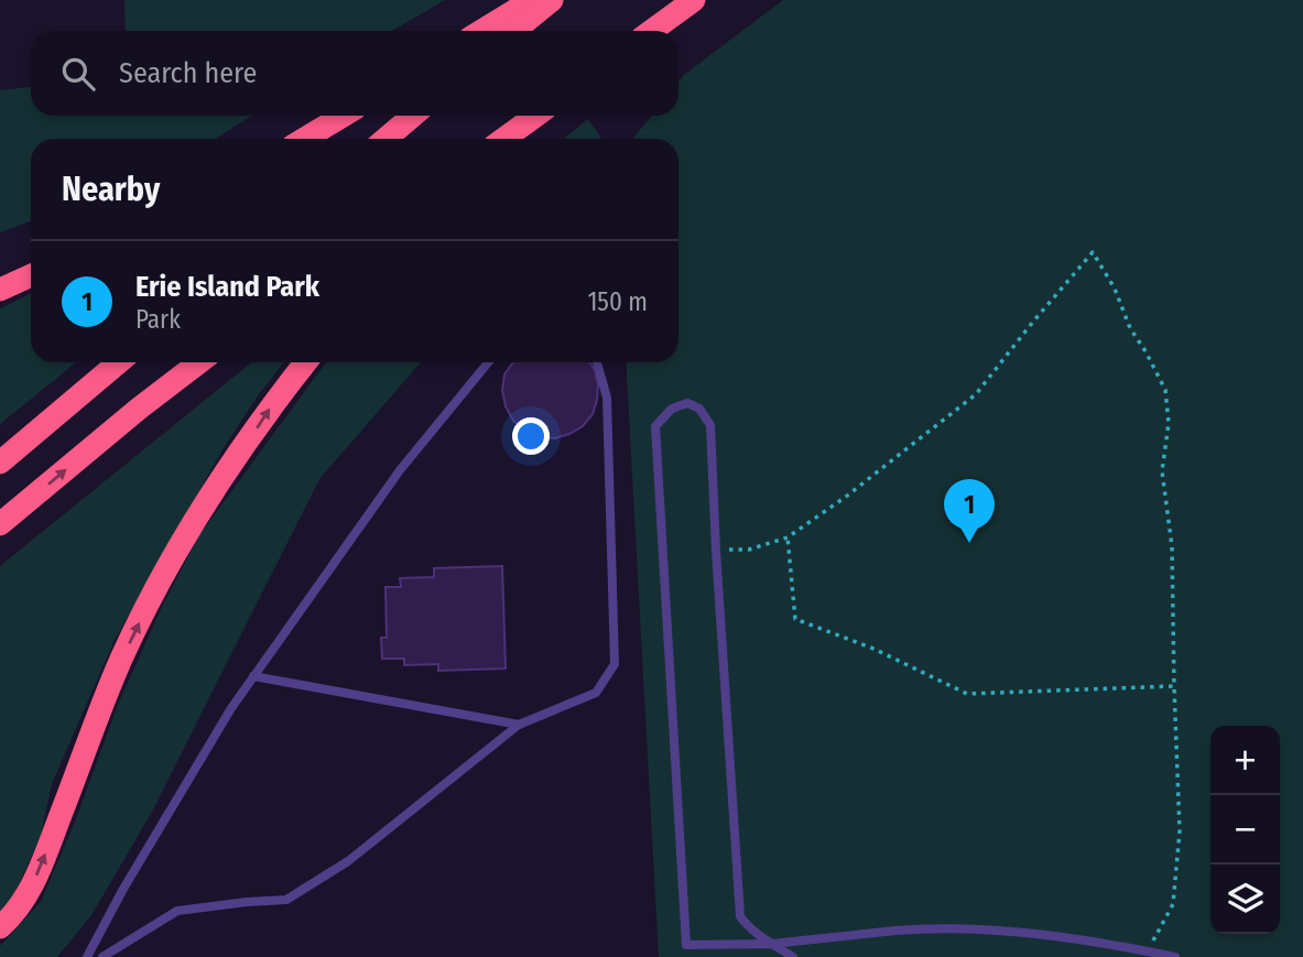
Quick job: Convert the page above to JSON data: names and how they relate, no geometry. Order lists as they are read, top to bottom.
{
  "page": {
    "search": "Search here",
    "heading": "Nearby",
    "list": [
      {
        "mark": "1",
        "name": "Erie Island Park",
        "note": "Park",
        "value": "150 m"
      }
    ],
    "pins": "1",
    "map_buttons": ["+", "−"]
  }
}
